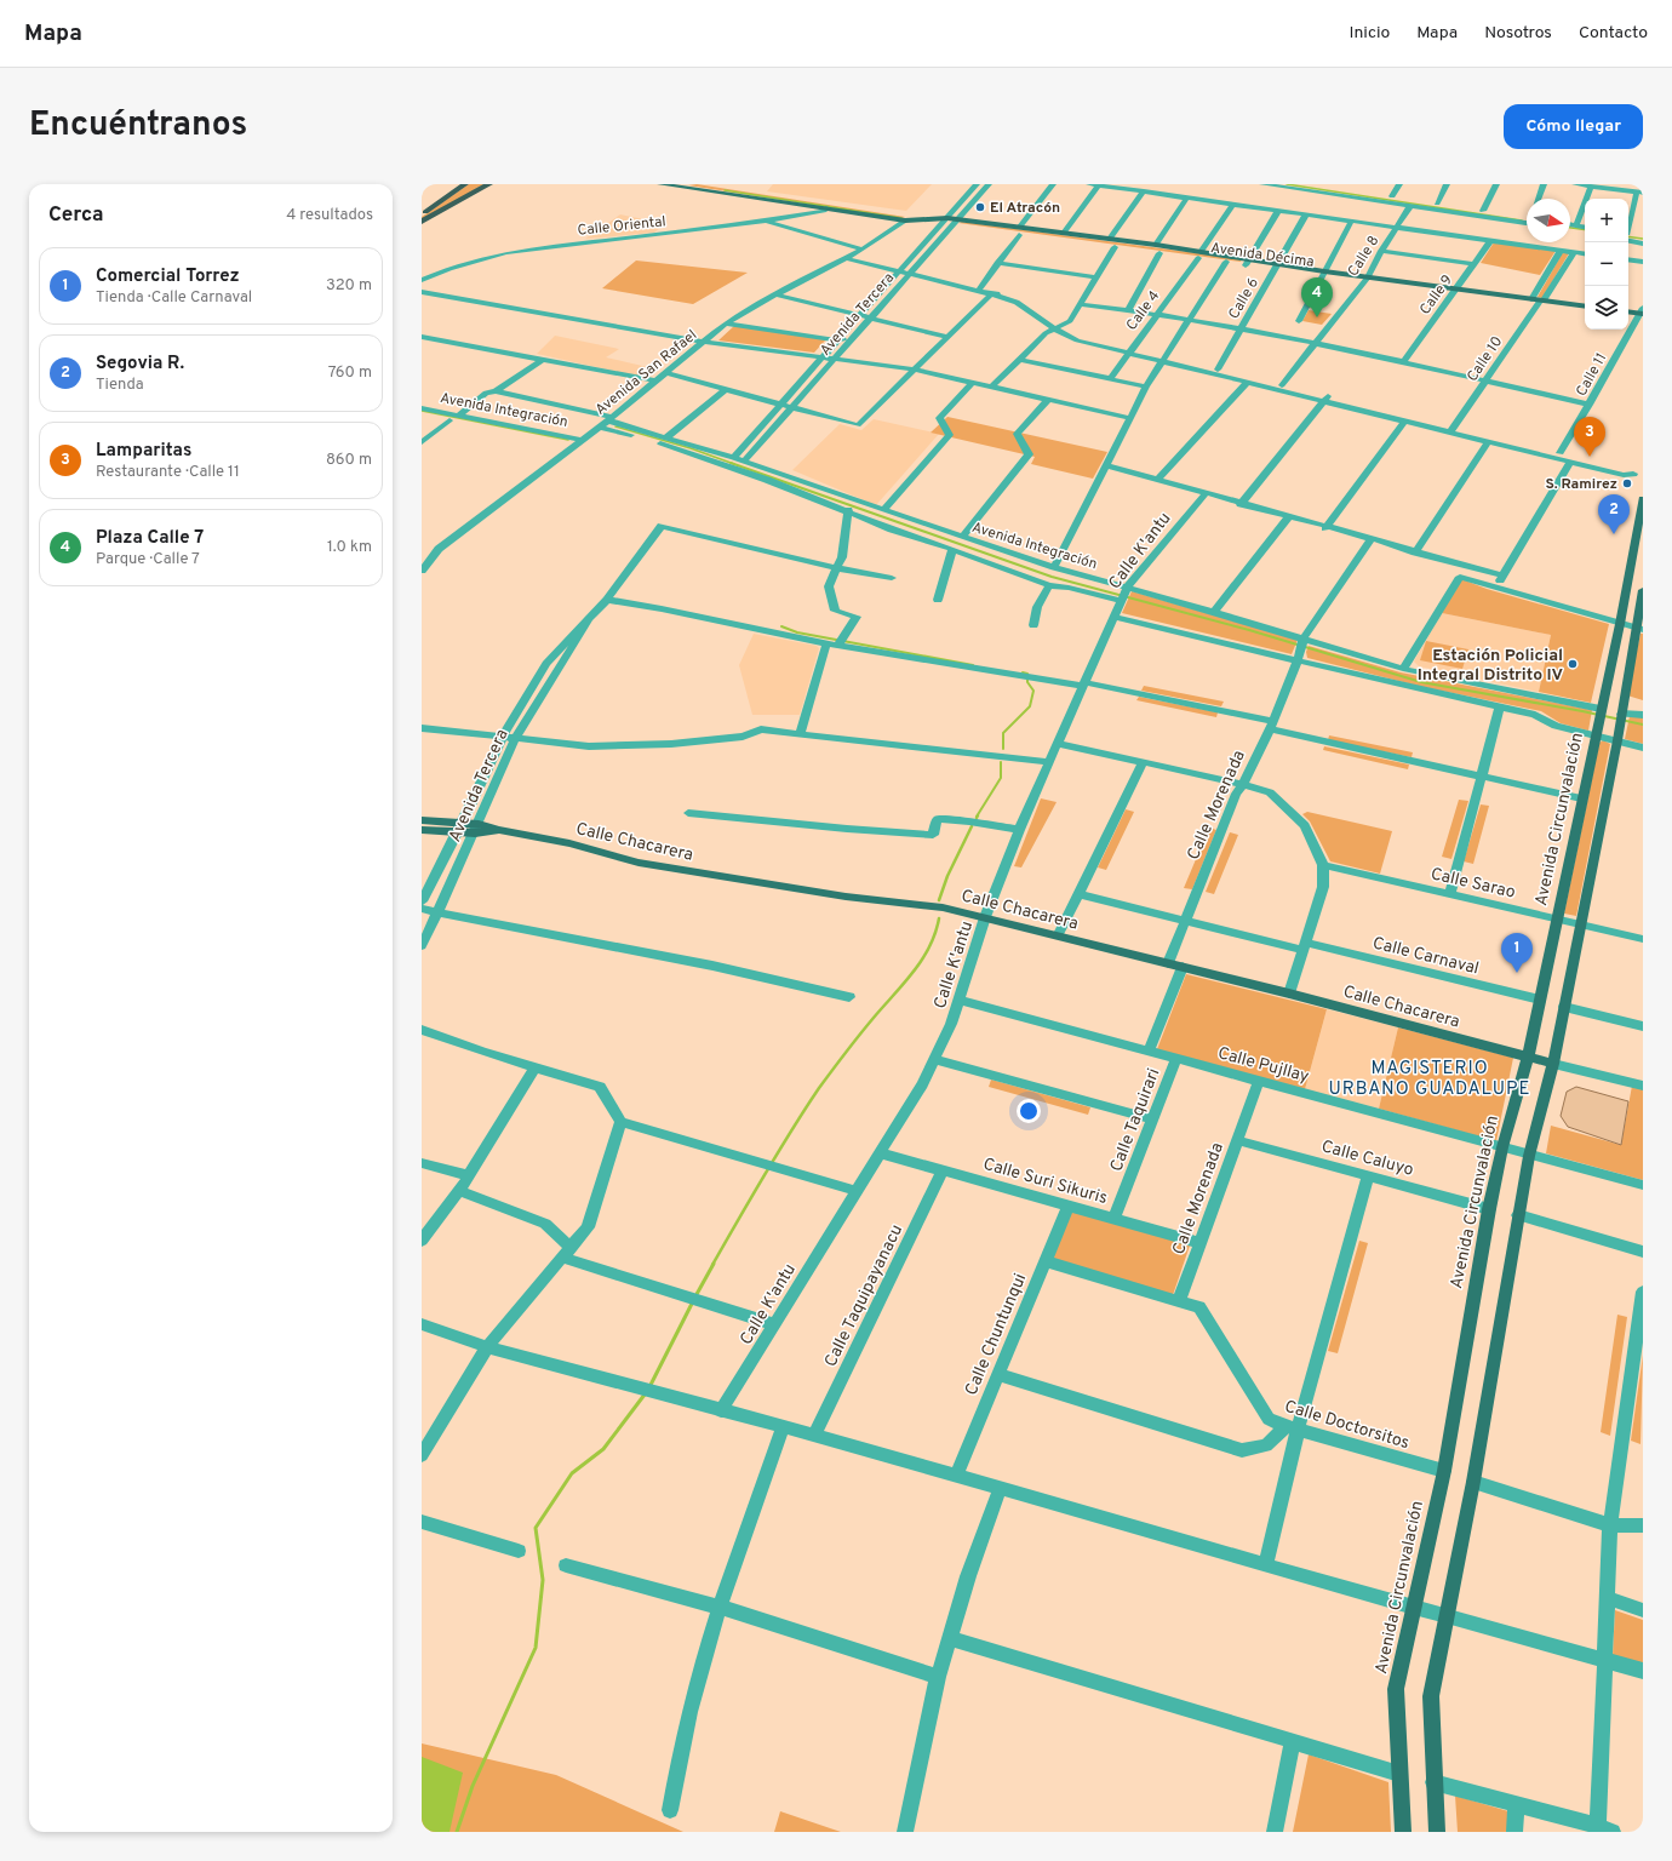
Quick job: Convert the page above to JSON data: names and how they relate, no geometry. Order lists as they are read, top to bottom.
{
  "streets": {
    "main road": ["Avenida Décima", "Avenida Circunvalación", "Calle Chacarera"],
    "street": [
      "Calle Oriental",
      "Calle 8",
      "Calle 9",
      "Calle 6",
      "Calle 4",
      "Avenida Tercera",
      "Calle 10",
      "Avenida San Rafael",
      "Calle 11",
      "Avenida Integración",
      "Calle K'antu",
      "Calle Morenada",
      "Calle Sarao",
      "Calle Carnaval",
      "Calle Pujllay",
      "Calle Taquirari",
      "Calle Caluyo",
      "Calle Suri Sikuris",
      "Calle Taquipayanacu",
      "Calle Chuntunqui",
      "Calle Doctorsitos"
    ]
  },
  "crossings": [
    ["Calle Oriental", "Avenida Décima"],
    ["Avenida Décima", "Calle 8"],
    ["Avenida Décima", "Calle 9"],
    ["Avenida Décima", "Calle 6"],
    ["Avenida Décima", "Calle 4"],
    ["Avenida Décima", "Avenida Tercera"],
    ["Avenida Décima", "Calle 10"],
    ["Avenida Décima", "Avenida San Rafael"],
    ["Avenida Tercera", "Avenida Integración"],
    ["Avenida Tercera", "Calle Chacarera"],
    ["Avenida San Rafael", "Avenida Integración"],
    ["Avenida Integración", "Calle K'antu"],
    ["Avenida Integración", "Calle Morenada"],
    ["Avenida Integración", "Avenida Circunvalación"],
    ["Calle K'antu", "Calle Chacarera"],
    ["Calle K'antu", "Calle Pujllay"],
    ["Calle K'antu", "Calle Suri Sikuris"],
    ["Calle Morenada", "Calle Chacarera"],
    ["Calle Morenada", "Calle Carnaval"],
    ["Calle Morenada", "Calle Pujllay"],
    ["Calle Morenada", "Calle Caluyo"],
    ["Calle Morenada", "Calle Suri Sikuris"],
    ["Calle Morenada", "Calle Doctorsitos"],
    ["Avenida Circunvalación", "Calle Chacarera"],
    ["Avenida Circunvalación", "Calle Sarao"],
    ["Avenida Circunvalación", "Calle Carnaval"],
    ["Avenida Circunvalación", "Calle Pujllay"],
    ["Avenida Circunvalación", "Calle Caluyo"],
    ["Avenida Circunvalación", "Calle Doctorsitos"],
    ["Calle Pujllay", "Calle Taquirari"],
    ["Calle Taquirari", "Calle Suri Sikuris"],
    ["Calle Suri Sikuris", "Calle Taquipayanacu"],
    ["Calle Suri Sikuris", "Calle Chuntunqui"],
    ["Calle Chuntunqui", "Calle Doctorsitos"]
  ],
  "districts": ["MAGISTERIO URBANO GUADALUPE"],
  "places": ["El Atracón", "S. Ramirez", "Estación Policial Integral Distrito IV"],
  "north": "right",
  "page": {
    "header": "Mapa",
    "nav": [
      "Inicio",
      "Mapa",
      "Nosotros",
      "Contacto"
    ],
    "title": "Encuéntranos",
    "buttons": "Cómo llegar",
    "heading": ["Cerca", "4 resultados"],
    "map_buttons": ["+", "−"],
    "list": [
      {
        "mark": "1",
        "name": "Comercial Torrez",
        "note": "Tienda · Calle Carnaval",
        "value": "320 m"
      },
      {
        "mark": "2",
        "name": "Segovia R.",
        "note": "Tienda",
        "value": "760 m"
      },
      {
        "mark": "3",
        "name": "Lamparitas",
        "note": "Restaurante · Calle 11",
        "value": "860 m"
      },
      {
        "mark": "4",
        "name": "Plaza Calle 7",
        "note": "Parque · Calle 7",
        "value": "1.0 km"
      }
    ],
    "pins": [
      "4",
      "3",
      "2",
      "1"
    ]
  }
}
